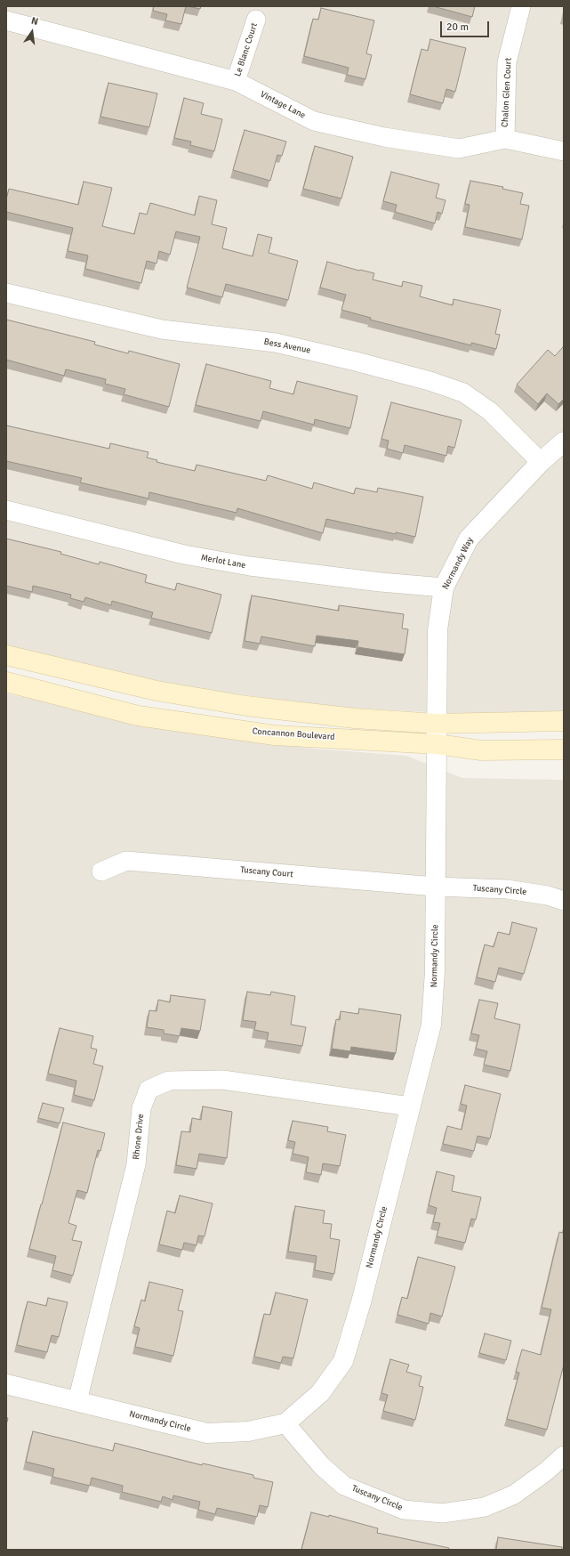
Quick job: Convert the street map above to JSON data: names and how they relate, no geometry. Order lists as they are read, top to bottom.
{
  "streets": {
    "main road": ["Concannon Boulevard"],
    "street": [
      "Le Blanc Court",
      "Chalon Glen Court",
      "Vintage Lane",
      "Bess Avenue",
      "Merlot Lane",
      "Normandy Way",
      "Tuscany Court",
      "Tuscany Circle",
      "Normandy Circle",
      "Rhone Drive"
    ]
  },
  "crossings": [
    ["Le Blanc Court", "Vintage Lane"],
    ["Chalon Glen Court", "Vintage Lane"],
    ["Bess Avenue", "Normandy Way"],
    ["Merlot Lane", "Normandy Way"],
    ["Normandy Way", "Concannon Boulevard"],
    ["Normandy Way", "Normandy Circle"],
    ["Concannon Boulevard", "Normandy Circle"],
    ["Tuscany Court", "Tuscany Circle"],
    ["Tuscany Court", "Normandy Circle"],
    ["Tuscany Circle", "Normandy Circle"],
    ["Normandy Circle", "Rhone Drive"]
  ],
  "scale_bar": "20 m",
  "north": "top"
}
